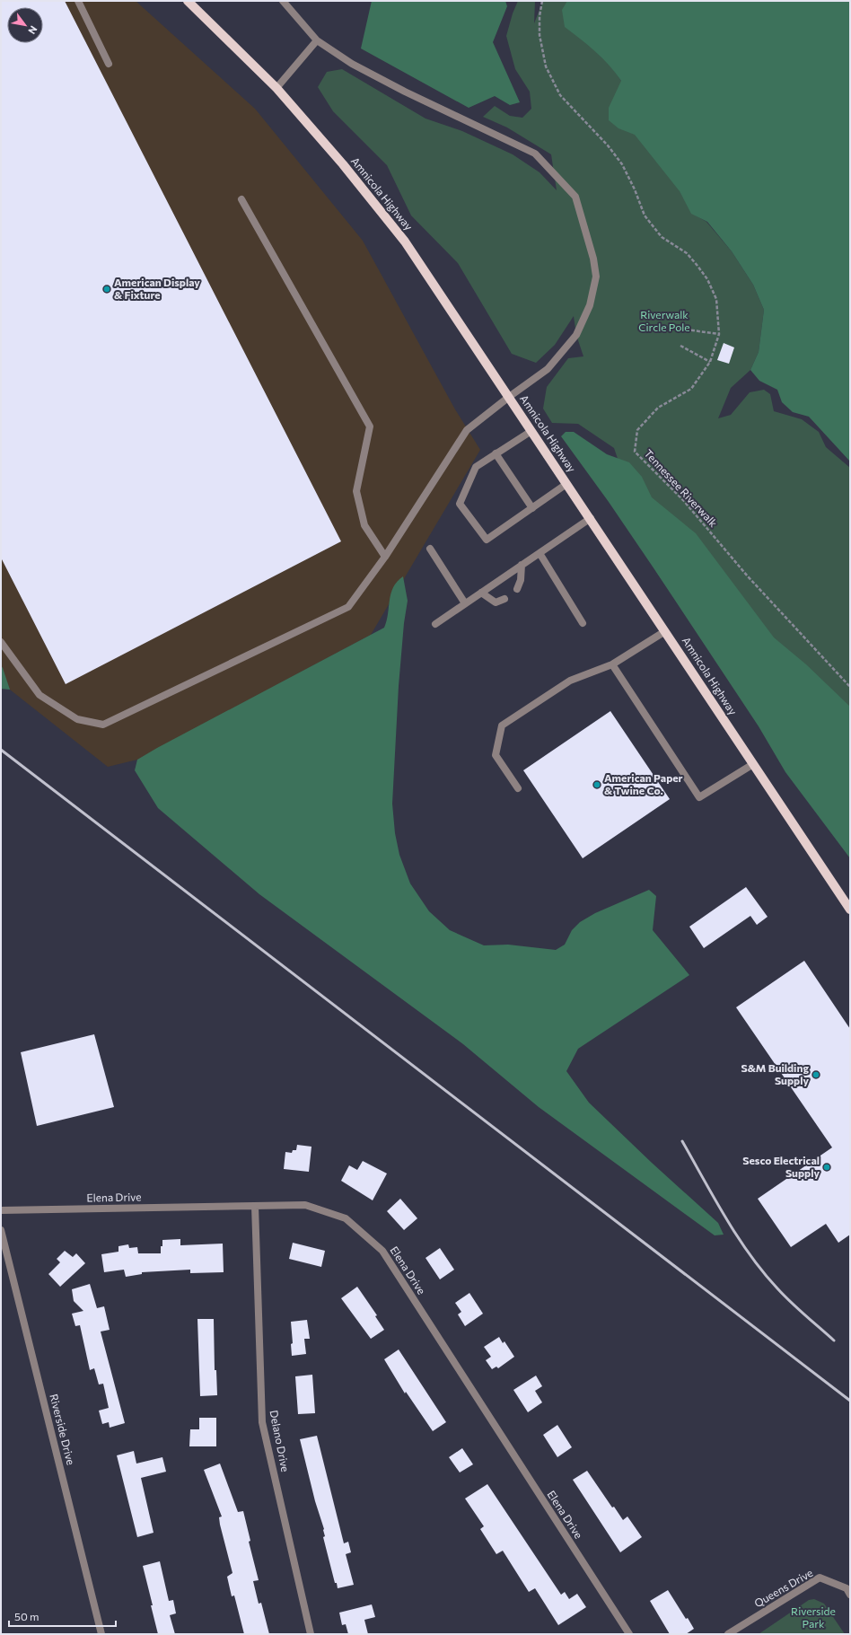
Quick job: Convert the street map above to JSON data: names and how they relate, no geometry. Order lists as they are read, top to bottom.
{
  "streets": {
    "main road": ["Amnicola Highway"],
    "street": [
      "Elena Drive",
      "Riverside Drive",
      "Delano Drive",
      "Queens Drive"
    ],
    "path": ["Tennessee Riverwalk"]
  },
  "crossings": [
    ["Elena Drive", "Delano Drive"]
  ],
  "parks": ["Riverwalk Circle Pole", "Riverside Park"],
  "places": [
    "American Display & Fixture",
    "American Paper & Twine Co.",
    "S&M Building Supply",
    "Sesco Electrical Supply"
  ],
  "scale_bar": "50 m",
  "north": "bottom right"
}
